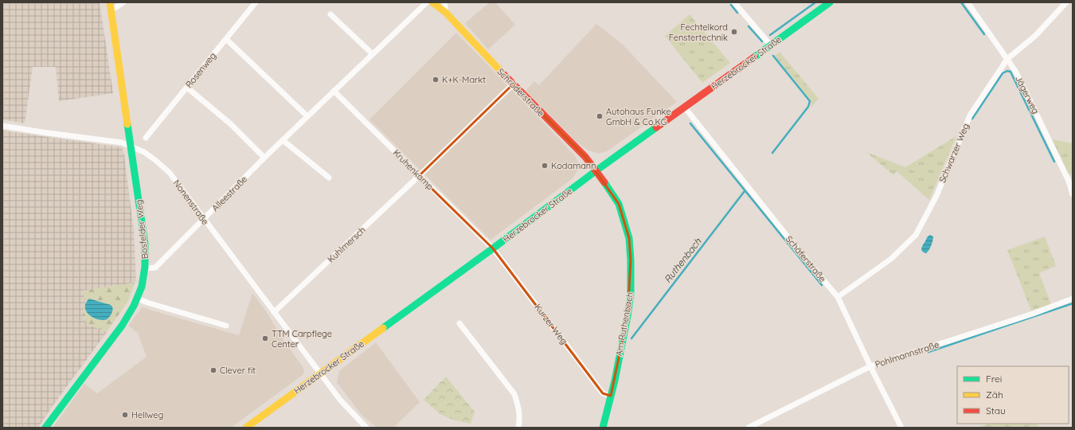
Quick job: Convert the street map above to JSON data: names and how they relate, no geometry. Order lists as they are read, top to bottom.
{
  "streets": {
    "street": [
      "Herzebrocker Straße",
      "Rosenweg",
      "Schröderstraße",
      "Jägerweg",
      "Schwarzer Weg",
      "Kruhenkamp",
      "Alleestraße",
      "Nonenstraße",
      "Bosfelder Weg",
      "Kuhlmersch",
      "Schäferstraße",
      "Kurzer Weg",
      "Am Ruthenbach",
      "Pohlmannstraße"
    ]
  },
  "crossings": [
    ["Herzebrocker Straße", "Schröderstraße"],
    ["Herzebrocker Straße", "Kruhenkamp"],
    ["Herzebrocker Straße", "Nonenstraße"],
    ["Herzebrocker Straße", "Schäferstraße"],
    ["Herzebrocker Straße", "Kurzer Weg"],
    ["Herzebrocker Straße", "Am Ruthenbach"],
    ["Schröderstraße", "Kuhlmersch"],
    ["Schröderstraße", "Am Ruthenbach"],
    ["Jägerweg", "Schwarzer Weg"],
    ["Schwarzer Weg", "Schäferstraße"],
    ["Kruhenkamp", "Alleestraße"],
    ["Kruhenkamp", "Kuhlmersch"],
    ["Kruhenkamp", "Kurzer Weg"],
    ["Alleestraße", "Nonenstraße"],
    ["Alleestraße", "Bosfelder Weg"],
    ["Nonenstraße", "Bosfelder Weg"],
    ["Nonenstraße", "Kuhlmersch"],
    ["Schäferstraße", "Pohlmannstraße"],
    ["Kurzer Weg", "Am Ruthenbach"]
  ],
  "water": ["Ruthenbach"],
  "places": [
    "Fechtelkord Fenstertechnik",
    "K+K-Markt",
    "Autohaus Funke GmbH & Co.KG",
    "Kodamann",
    "TTM Carpflege Center",
    "Clever fit",
    "Hellweg"
  ],
  "legend": ["Frei", "Zäh", "Stau"]
}
